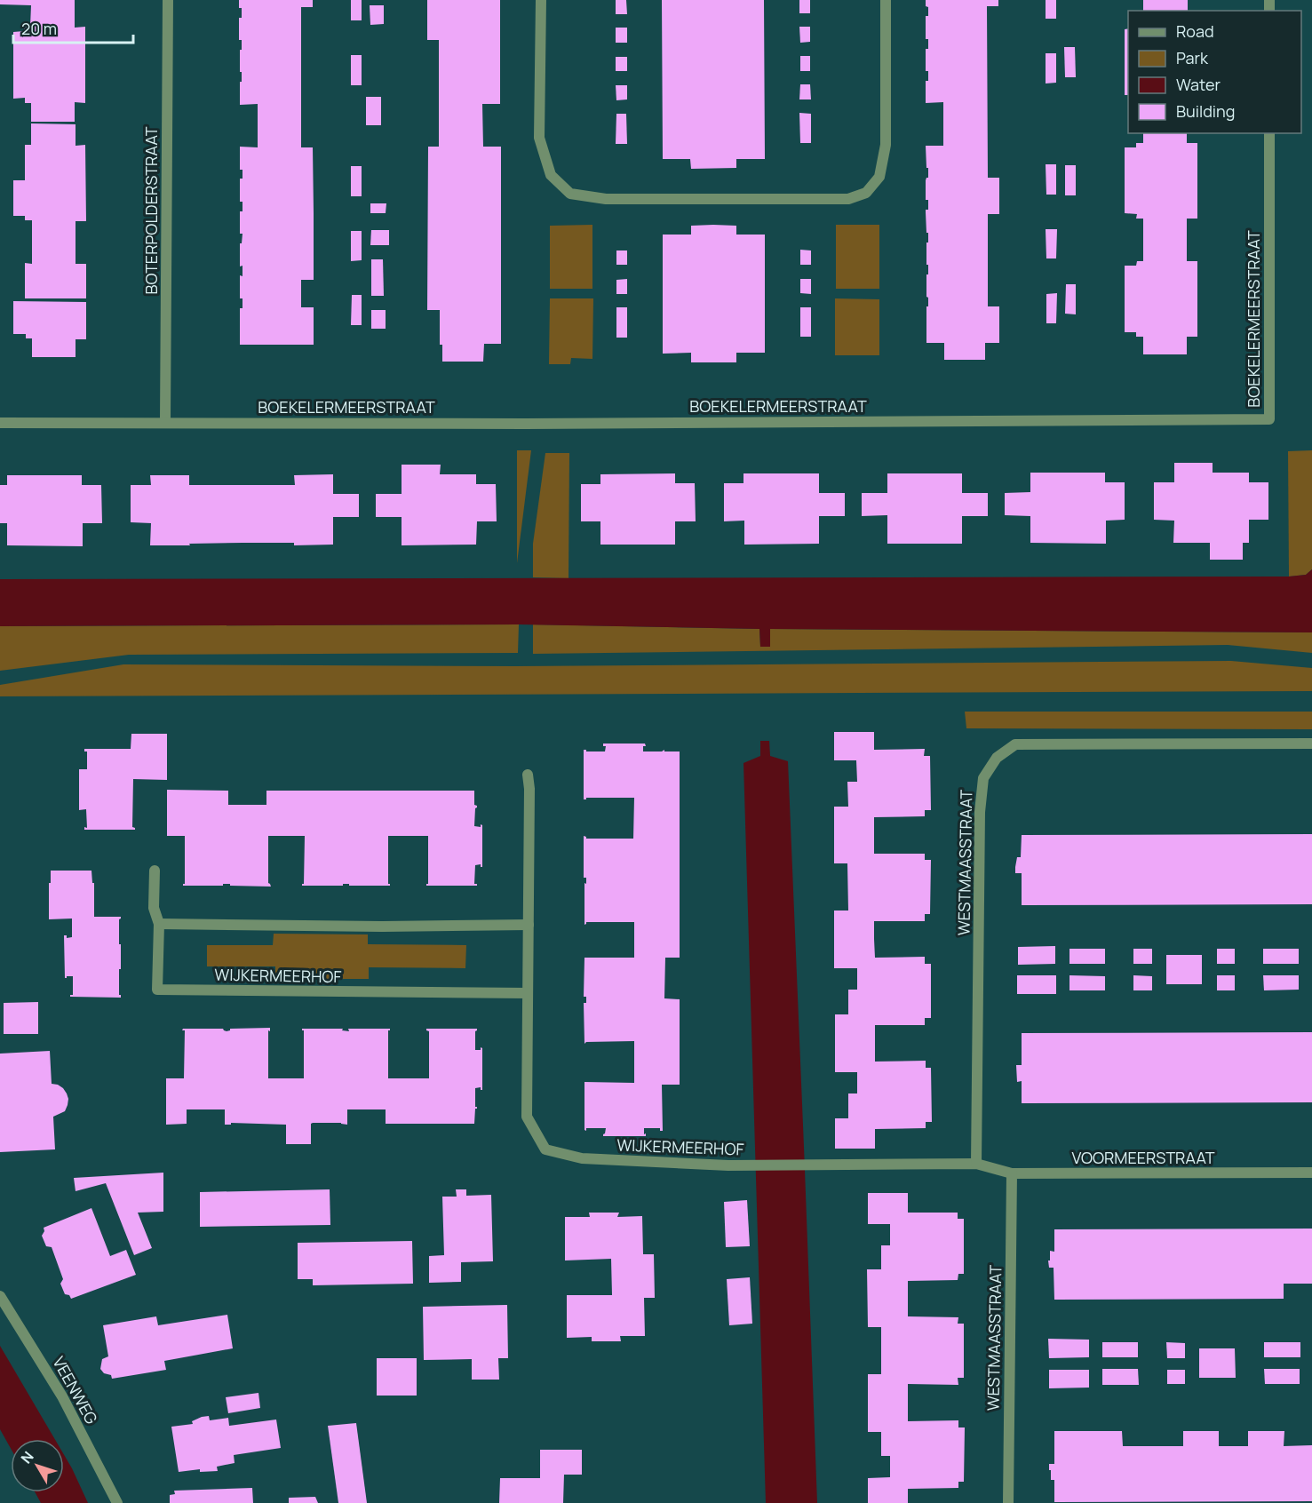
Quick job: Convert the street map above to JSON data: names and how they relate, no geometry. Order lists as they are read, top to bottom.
{
  "streets": {
    "street": [
      "BOTERPOLDERSTRAAT",
      "BOEKELERMEERSTRAAT",
      "WESTMAASSTRAAT",
      "WIJKERMEERHOF",
      "VOORMEERSTRAAT",
      "VEENWEG"
    ]
  },
  "crossings": [
    ["BOTERPOLDERSTRAAT", "BOEKELERMEERSTRAAT"],
    ["WESTMAASSTRAAT", "WIJKERMEERHOF"],
    ["WESTMAASSTRAAT", "VOORMEERSTRAAT"],
    ["WIJKERMEERHOF", "VOORMEERSTRAAT"]
  ],
  "legend": [
    "Road",
    "Park",
    "Water",
    "Building"
  ],
  "scale_bar": "20 m",
  "north": "top left"
}
